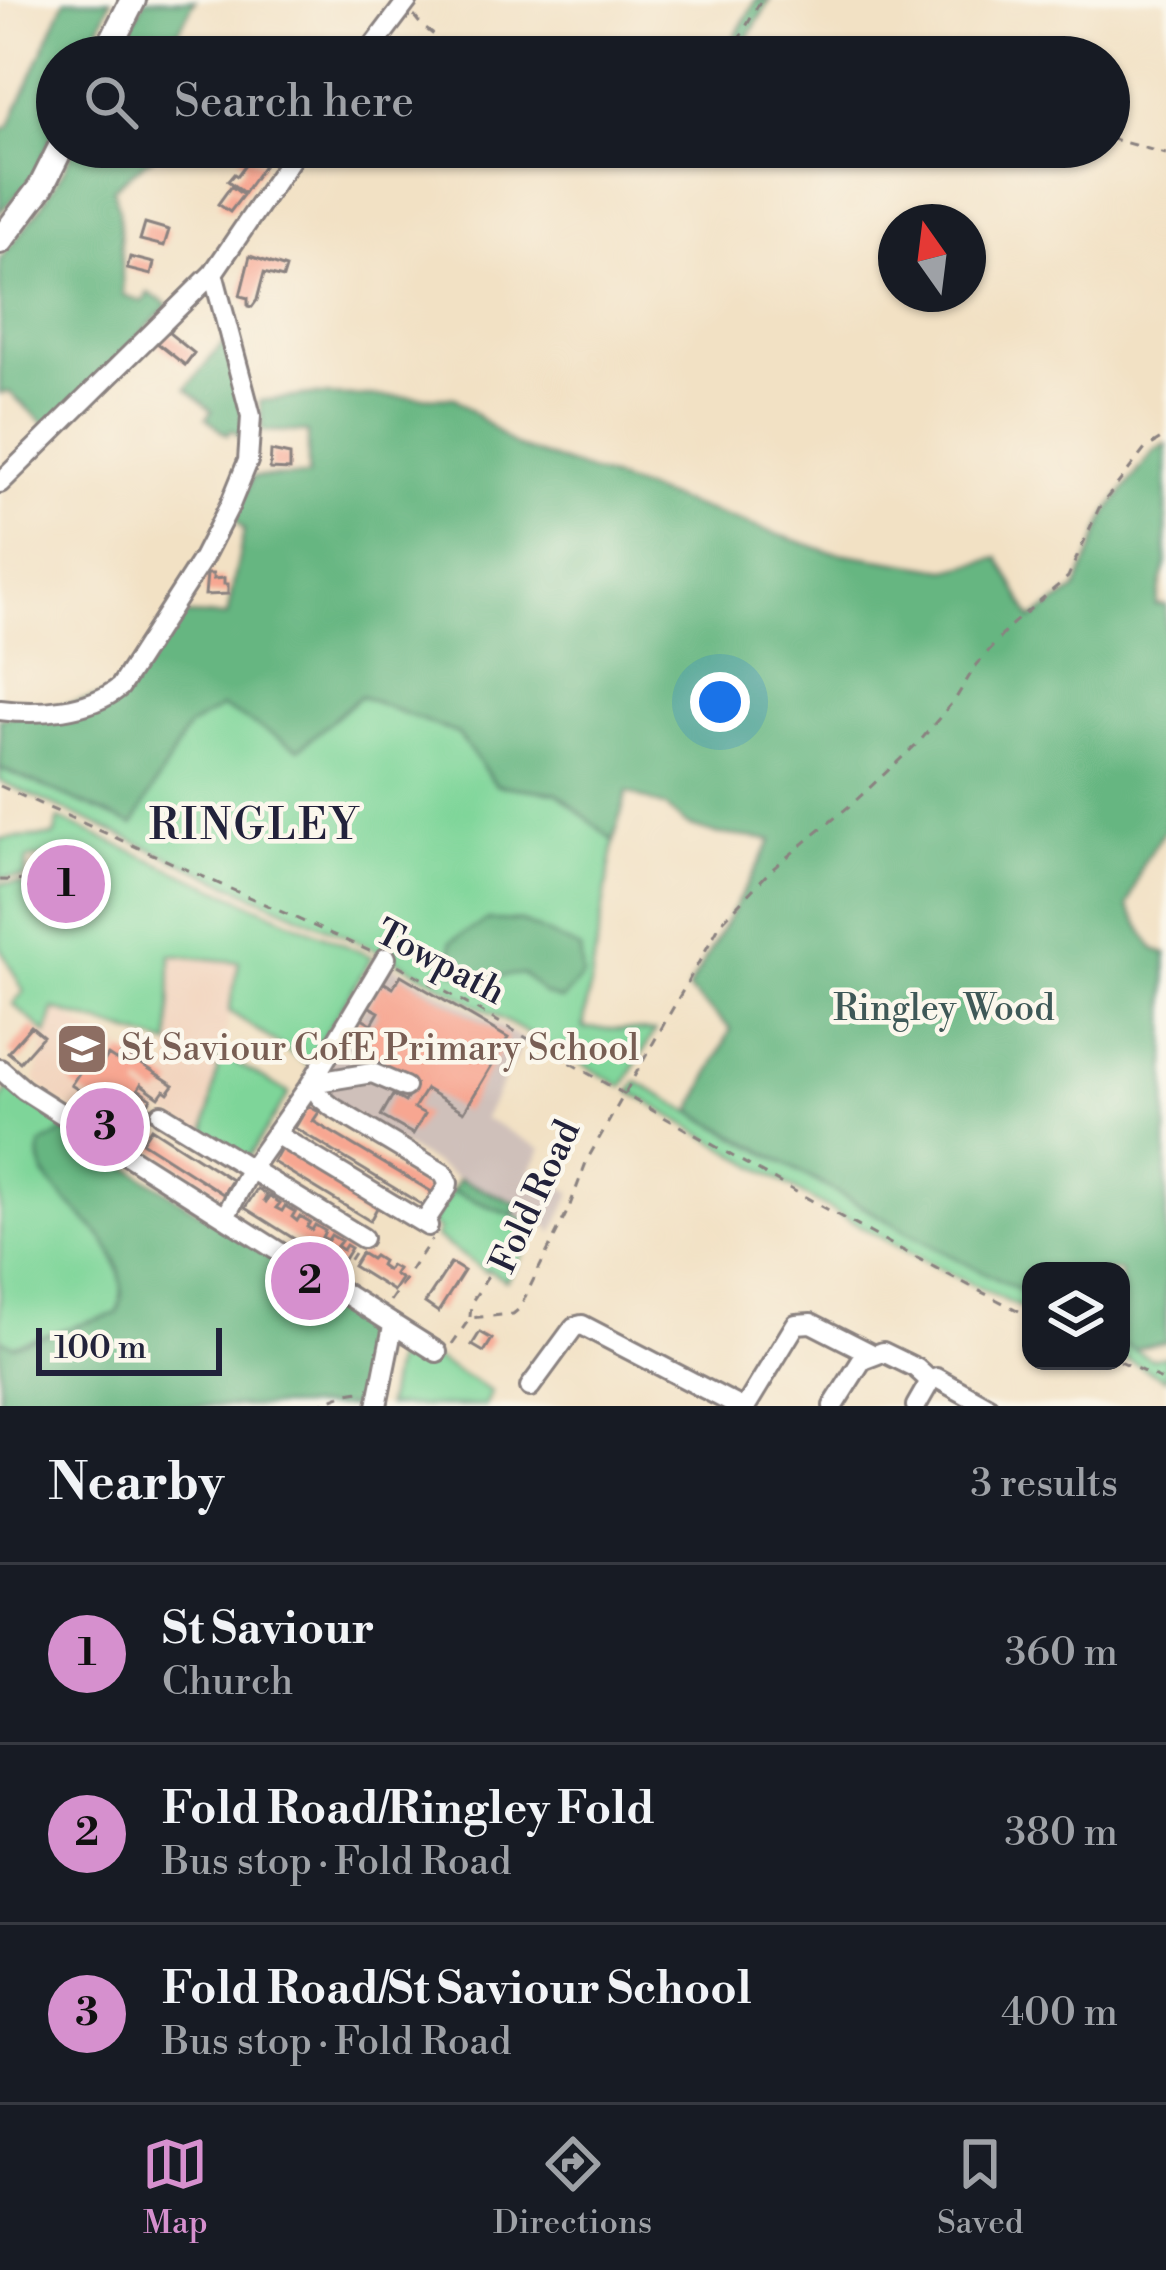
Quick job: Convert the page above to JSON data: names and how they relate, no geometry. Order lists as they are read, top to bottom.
{
  "streets": {
    "path": ["Towpath", "Fold Road"]
  },
  "crossings": [
    ["Towpath", "Fold Road"]
  ],
  "districts": ["RINGLEY"],
  "parks": ["Ringley Wood"],
  "places": {
    "school or university": ["St Saviour CofE Primary School"]
  },
  "scale_bar": "100 m",
  "north": "top",
  "page": {
    "search": "Search here",
    "pins": ["1", "3", "2"],
    "scale": "100 m",
    "heading": ["Nearby", "3 results"],
    "list": [
      {
        "mark": "1",
        "name": "St Saviour",
        "note": "Church",
        "value": "360 m"
      },
      {
        "mark": "2",
        "name": "Fold Road/Ringley Fold",
        "note": "Bus stop · Fold Road",
        "value": "380 m"
      },
      {
        "mark": "3",
        "name": "Fold Road/St Saviour School",
        "note": "Bus stop · Fold Road",
        "value": "400 m"
      }
    ],
    "nav": ["Map", "Directions", "Saved"]
  }
}
